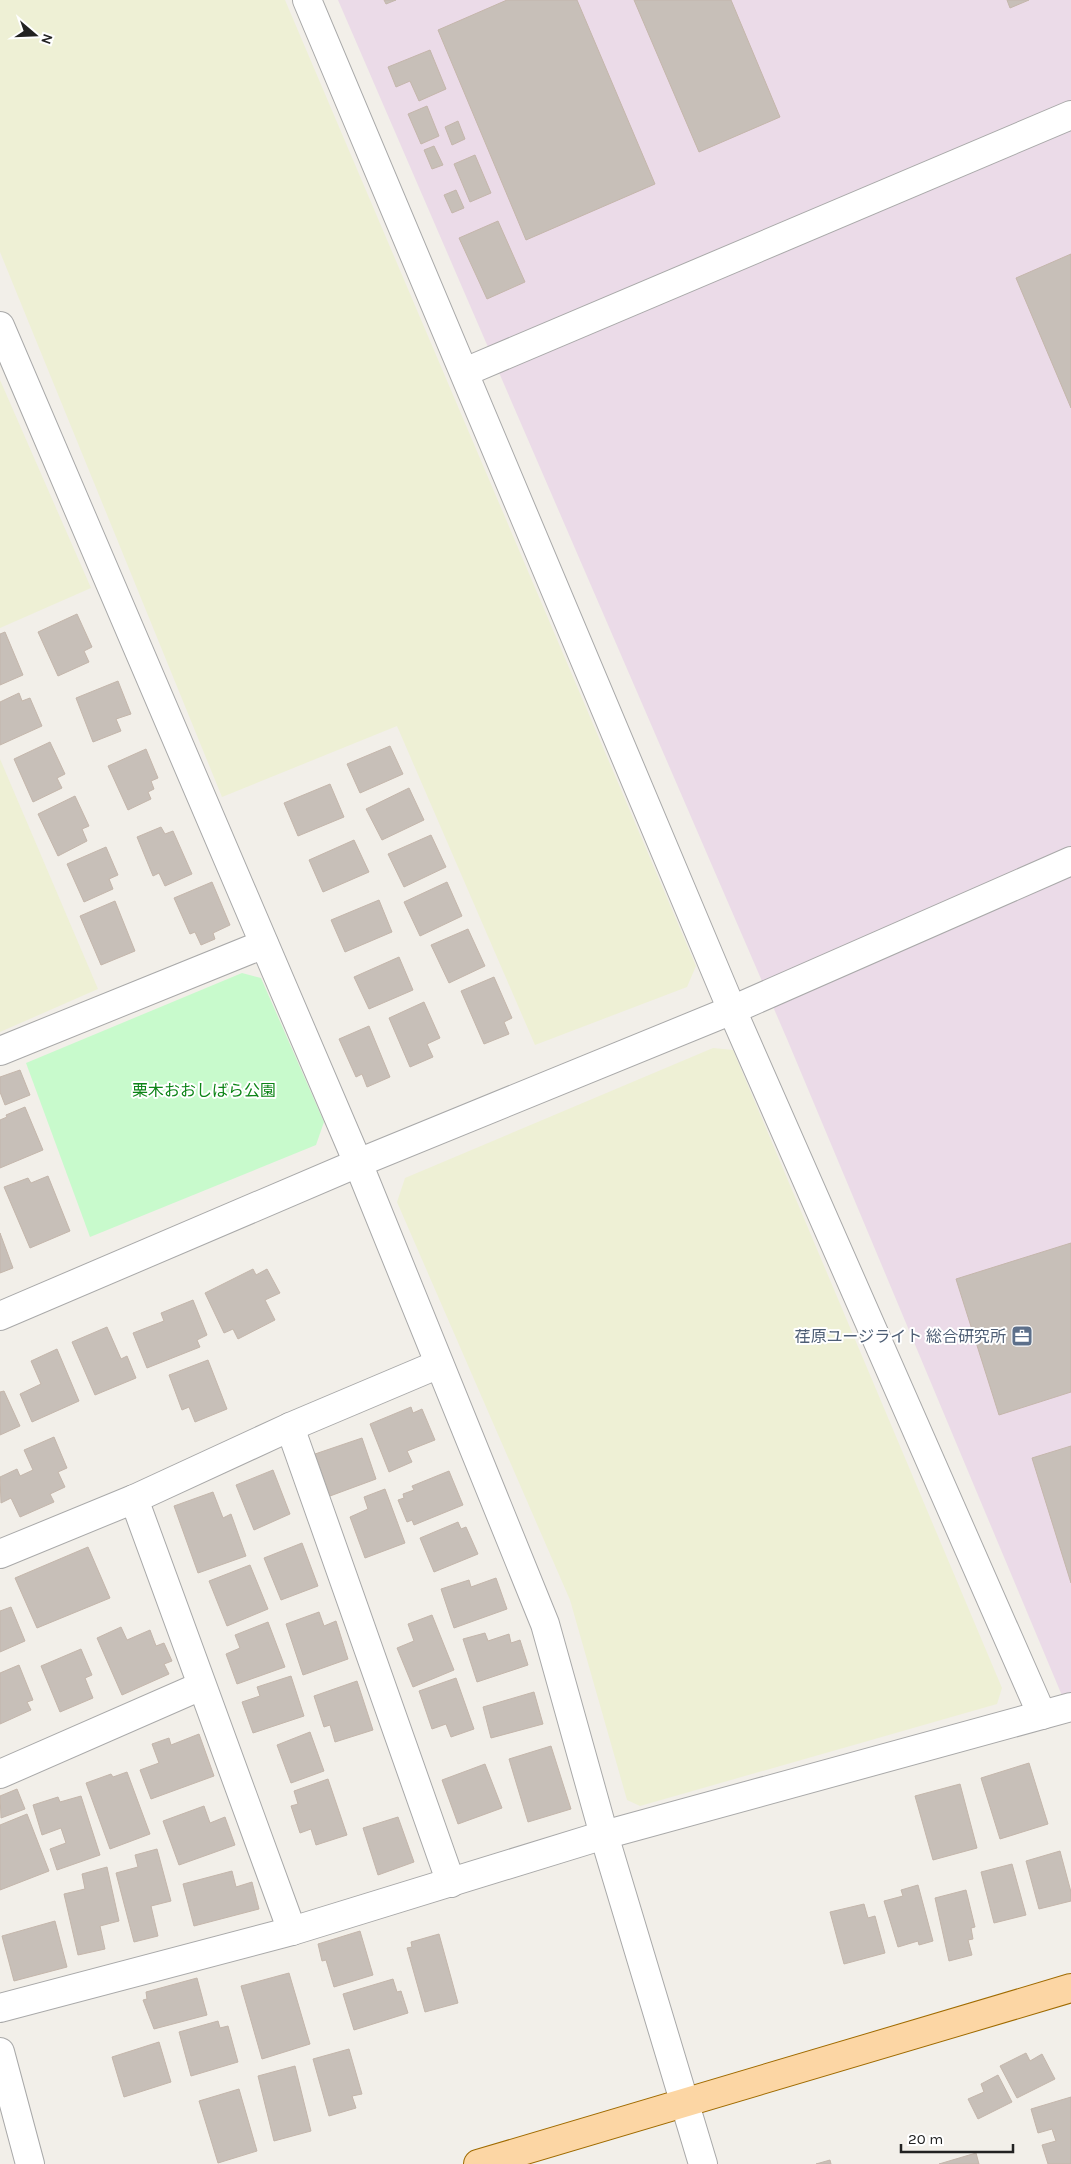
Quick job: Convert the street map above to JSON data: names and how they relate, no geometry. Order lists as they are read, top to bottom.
{
  "parks": ["栗木おおしばら公園"],
  "places": {
    "office": ["荏原ユージライト 総合研究所"]
  },
  "scale_bar": "20 m",
  "north": "right"
}
